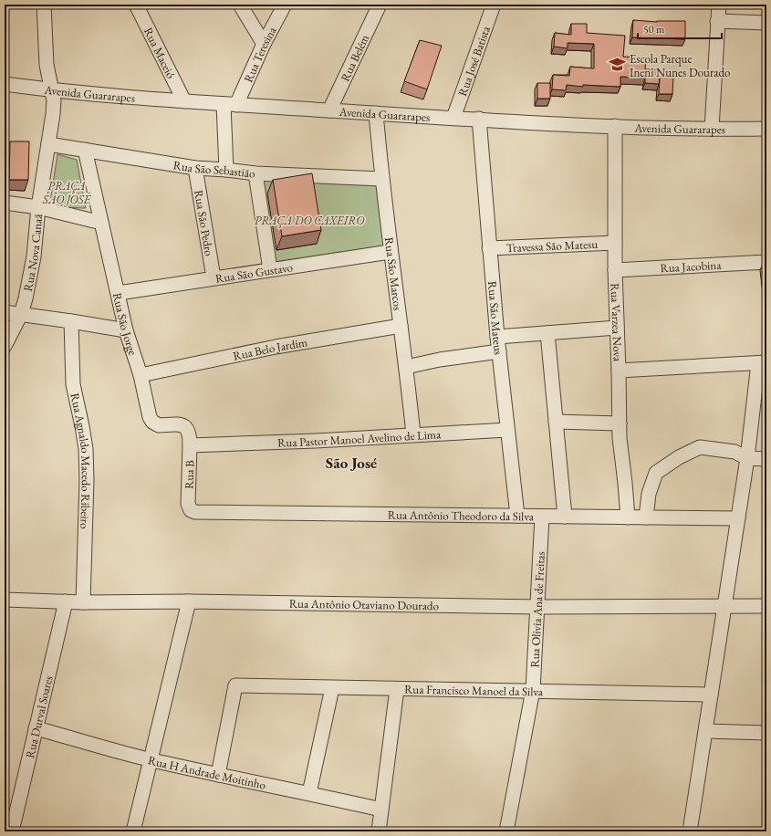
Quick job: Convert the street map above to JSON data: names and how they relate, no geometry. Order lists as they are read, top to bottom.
{
  "streets": {
    "street": [
      "Rua Maceió",
      "Rua Teresina",
      "Rua Belém",
      "Rua José Batista",
      "Avenida Guararapes",
      "Rua São Sebastião",
      "Rua São Pedro",
      "Travessa São Matesu",
      "Rua Nova Canaã",
      "Rua Jacobina",
      "Rua São Gustavo",
      "Rua São Marcos",
      "Rua São Mateus",
      "Rua Varzea Nova",
      "Rua São Jorge",
      "Rua Belo Jardim",
      "Rua Pastor Manoel Avelino de Lima",
      "Rua Agnaldo Macedo Ribeiro",
      "Rua B",
      "Rua Antônio Theodoro da Silva",
      "Rua Antônio Otaviano Dourado",
      "Rua Olivia Ana de Freitas",
      "Rua Francisco Manoel da Silva",
      "Rua Durval Soares",
      "Rua H Andrade Moitinho"
    ]
  },
  "crossings": [
    ["Rua Maceió", "Avenida Guararapes"],
    ["Rua Teresina", "Avenida Guararapes"],
    ["Rua Belém", "Avenida Guararapes"],
    ["Rua José Batista", "Avenida Guararapes"],
    ["Avenida Guararapes", "Rua Nova Canaã"],
    ["Avenida Guararapes", "Rua São Marcos"],
    ["Avenida Guararapes", "Rua São Mateus"],
    ["Avenida Guararapes", "Rua Varzea Nova"],
    ["Rua São Sebastião", "Rua São Pedro"],
    ["Rua São Sebastião", "Rua Nova Canaã"],
    ["Rua São Sebastião", "Rua São Marcos"],
    ["Rua São Sebastião", "Rua São Jorge"],
    ["Rua São Pedro", "Rua São Gustavo"],
    ["Travessa São Matesu", "Rua São Mateus"],
    ["Travessa São Matesu", "Rua Varzea Nova"],
    ["Rua Jacobina", "Rua Varzea Nova"],
    ["Rua São Gustavo", "Rua São Marcos"],
    ["Rua São Gustavo", "Rua São Jorge"],
    ["Rua São Marcos", "Rua Belo Jardim"],
    ["Rua São Marcos", "Rua Pastor Manoel Avelino de Lima"],
    ["Rua São Mateus", "Rua Pastor Manoel Avelino de Lima"],
    ["Rua São Mateus", "Rua Antônio Theodoro da Silva"],
    ["Rua Varzea Nova", "Rua Antônio Theodoro da Silva"],
    ["Rua São Jorge", "Rua Belo Jardim"],
    ["Rua São Jorge", "Rua Pastor Manoel Avelino de Lima"],
    ["Rua São Jorge", "Rua B"],
    ["Rua Pastor Manoel Avelino de Lima", "Rua B"],
    ["Rua Agnaldo Macedo Ribeiro", "Rua Antônio Otaviano Dourado"],
    ["Rua B", "Rua Antônio Theodoro da Silva"],
    ["Rua Antônio Theodoro da Silva", "Rua Olivia Ana de Freitas"],
    ["Rua Antônio Otaviano Dourado", "Rua Olivia Ana de Freitas"],
    ["Rua Antônio Otaviano Dourado", "Rua Durval Soares"],
    ["Rua Olivia Ana de Freitas", "Rua Francisco Manoel da Silva"],
    ["Rua Francisco Manoel da Silva", "Rua H Andrade Moitinho"],
    ["Rua Durval Soares", "Rua H Andrade Moitinho"]
  ],
  "districts": ["São José"],
  "parks": ["PRAÇA SÃO JOSÉ", "PRAÇA DO CAXEIRO"],
  "places": {
    "school or university": ["Escola Parque Ineni Nunes Dourado"]
  },
  "scale_bar": "50 m"
}
